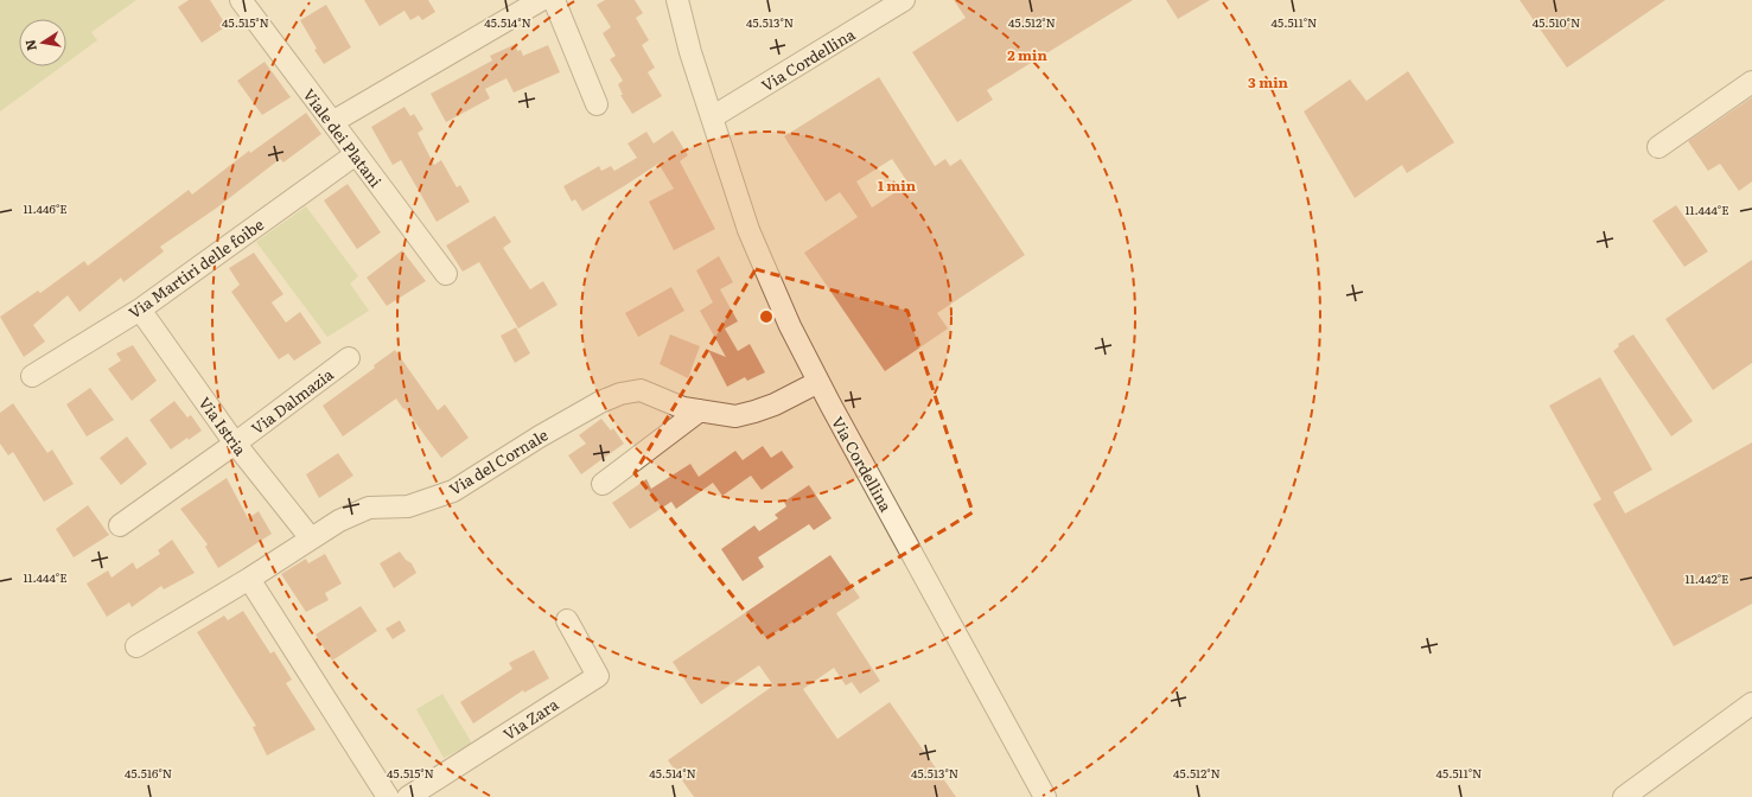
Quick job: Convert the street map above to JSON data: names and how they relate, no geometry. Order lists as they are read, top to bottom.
{
  "streets": {
    "street": [
      "Via Cordellina",
      "Viale dei Platani",
      "Via Martiri delle foibe",
      "Via Dalmazia",
      "Via Istria",
      "Via del Cornale",
      "Via Zara"
    ]
  },
  "crossings": [
    ["Via Cordellina", "Via del Cornale"],
    ["Viale dei Platani", "Via Martiri delle foibe"],
    ["Via Martiri delle foibe", "Via Istria"],
    ["Via Dalmazia", "Via Istria"],
    ["Via Istria", "Via del Cornale"]
  ],
  "north": "left",
  "coordinates": [
    "45.515°N",
    "45.514°N",
    "45.513°N",
    "45.512°N",
    "45.511°N",
    "45.510°N",
    "11.446°E",
    "11.444°E",
    "11.442°E",
    "45.516°N"
  ],
  "rings": ["2 min", "3 min", "1 min"]
}
